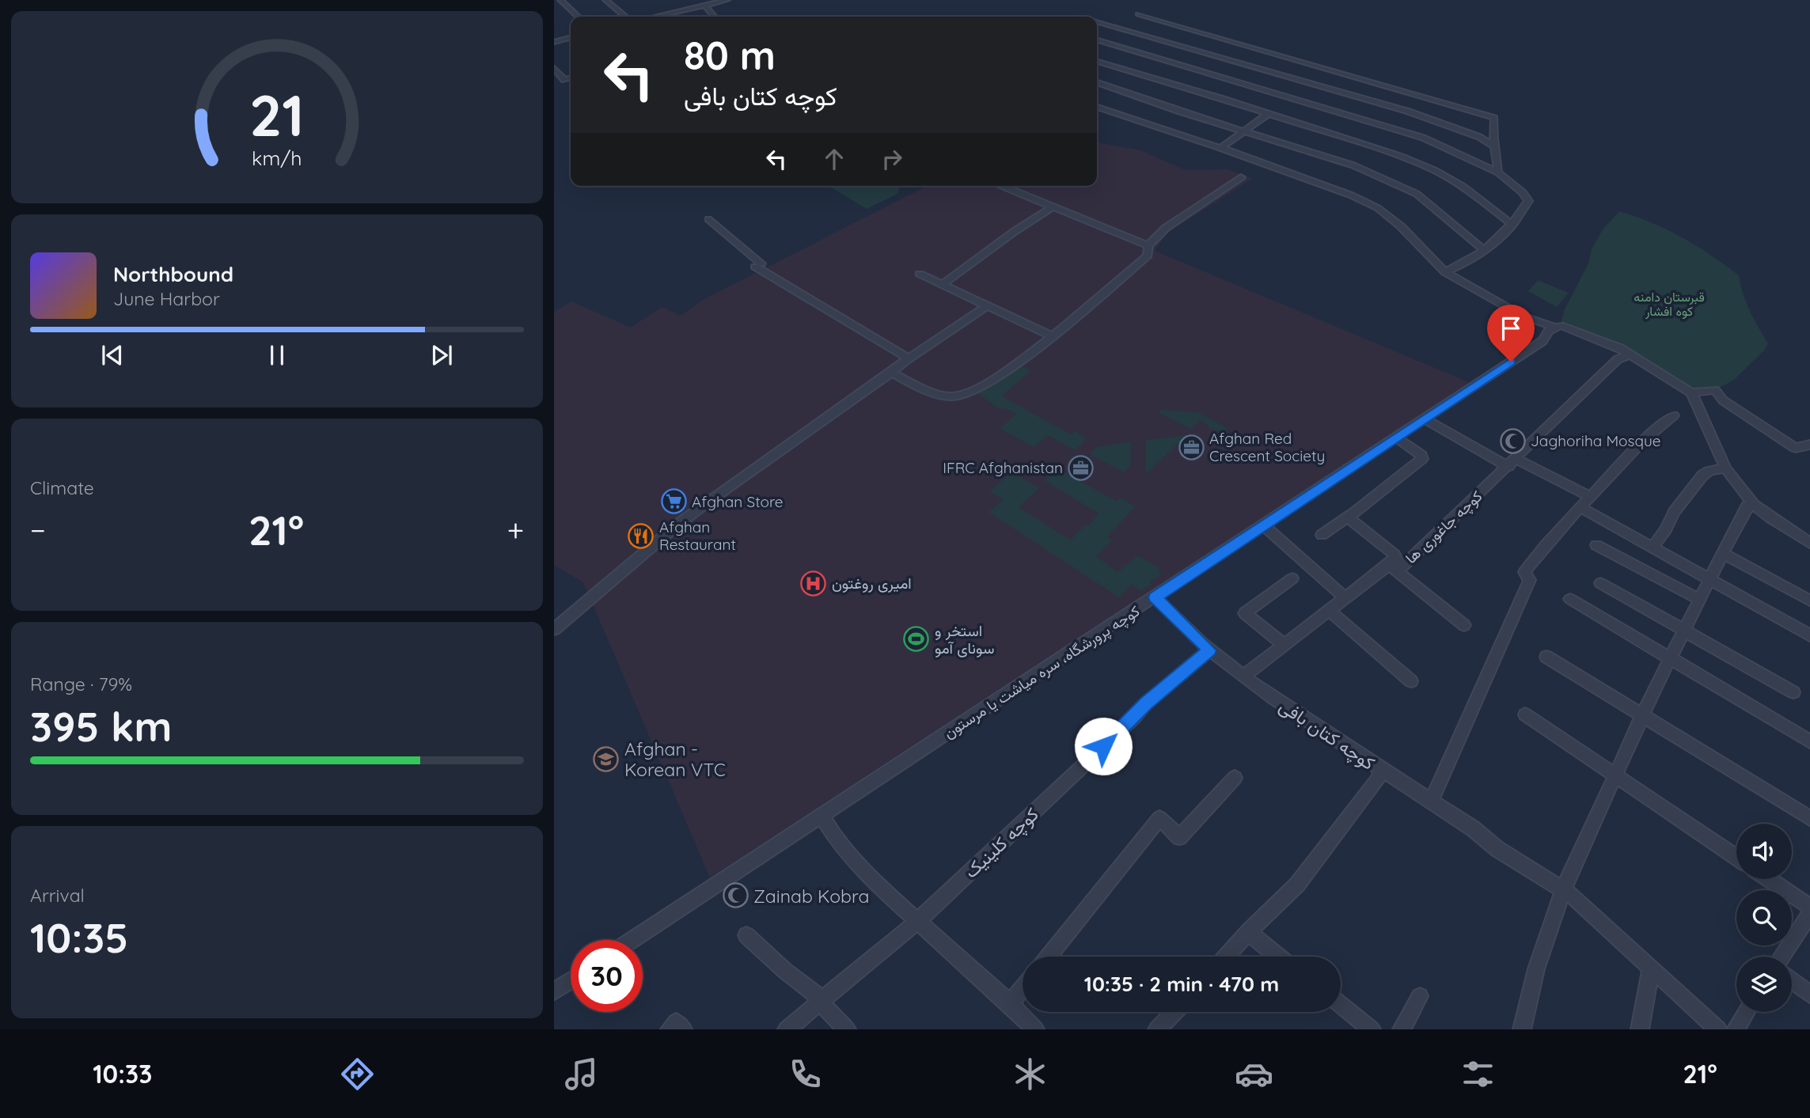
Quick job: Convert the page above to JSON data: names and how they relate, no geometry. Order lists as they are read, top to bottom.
{
  "streets": {
    "street": [
      "کوچه جاغوری ها",
      "کوچه پرورشگاه، سره میاشت یا مرستون",
      "کوچه کتان بافی",
      "کوچه کلینیک"
    ]
  },
  "crossings": [
    ["کوچه جاغوری ها", "کوچه کتان بافی"],
    ["کوچه پرورشگاه، سره میاشت یا مرستون", "کوچه کتان بافی"],
    ["کوچه کتان بافی", "کوچه کلینیک"]
  ],
  "parks": ["قبرستان دامنه کوه افشار"],
  "places": {
    "mosque": ["Jaghoriha Mosque", "Zainab Kobra"],
    "office": ["Afghan Red Crescent Society", "IFRC Afghanistan"],
    "supermarket": ["Afghan Store"],
    "restaurant": ["Afghan Restaurant"],
    "hospital": ["امیری روغتون"],
    "sports": ["استخر و سونای آمو"],
    "school or university": ["Afghan - Korean VTC"]
  },
  "page": {
    "turn": ["80 m", "کوچه کتان بافی"],
    "song": ["Northbound", "June Harbor"],
    "tile": [
      "Climate",
      ["Range · 79%", "395 km"],
      ["Arrival", "10:35"]
    ],
    "heat": ["−", "21°", "+"],
    "limit": "30",
    "trip": "10:35 · 2 min · 470 m",
    "tabs": ["10:33", "21°"],
    "gauge": ["21", "km/h"]
  }
}
